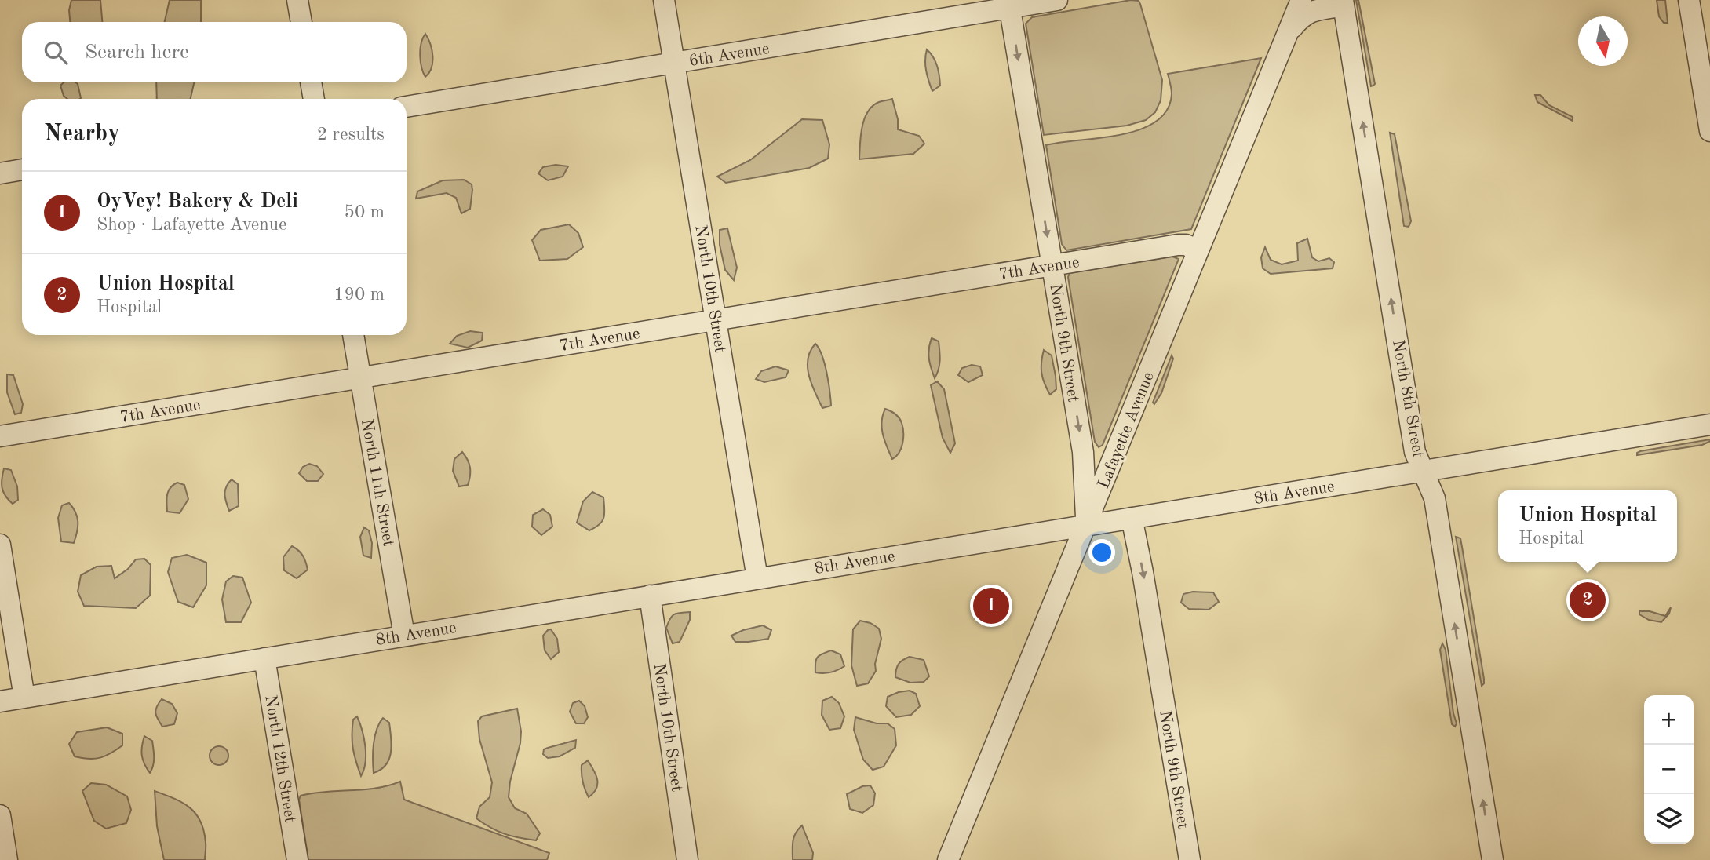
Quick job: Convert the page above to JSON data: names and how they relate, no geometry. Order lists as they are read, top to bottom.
{
  "streets": {
    "street": [
      "6th Avenue",
      "7th Avenue",
      "North 10th Street",
      "North 9th Street",
      "North 8th Street",
      "Lafayette Avenue",
      "North 11th Street",
      "8th Avenue",
      "North 12th Street"
    ]
  },
  "crossings": [
    ["6th Avenue", "North 10th Street"],
    ["6th Avenue", "North 9th Street"],
    ["7th Avenue", "North 10th Street"],
    ["7th Avenue", "North 9th Street"],
    ["7th Avenue", "Lafayette Avenue"],
    ["7th Avenue", "North 11th Street"],
    ["North 10th Street", "8th Avenue"],
    ["North 9th Street", "Lafayette Avenue"],
    ["North 9th Street", "8th Avenue"],
    ["North 8th Street", "8th Avenue"],
    ["Lafayette Avenue", "8th Avenue"],
    ["North 11th Street", "8th Avenue"],
    ["8th Avenue", "North 12th Street"]
  ],
  "one_way": ["North 9th Street", "North 8th Street"],
  "north": "bottom",
  "page": {
    "search": "Search here",
    "heading": ["Nearby", "2 results"],
    "list": [
      {
        "mark": "1",
        "name": "OyVey! Bakery & Deli",
        "note": "Shop · Lafayette Avenue",
        "value": "50 m"
      },
      {
        "mark": "2",
        "name": "Union Hospital",
        "note": "Hospital",
        "value": "190 m"
      }
    ],
    "popup": ["Union Hospital", "Hospital"],
    "pins": ["2", "1"],
    "map_buttons": ["+", "−"]
  }
}
